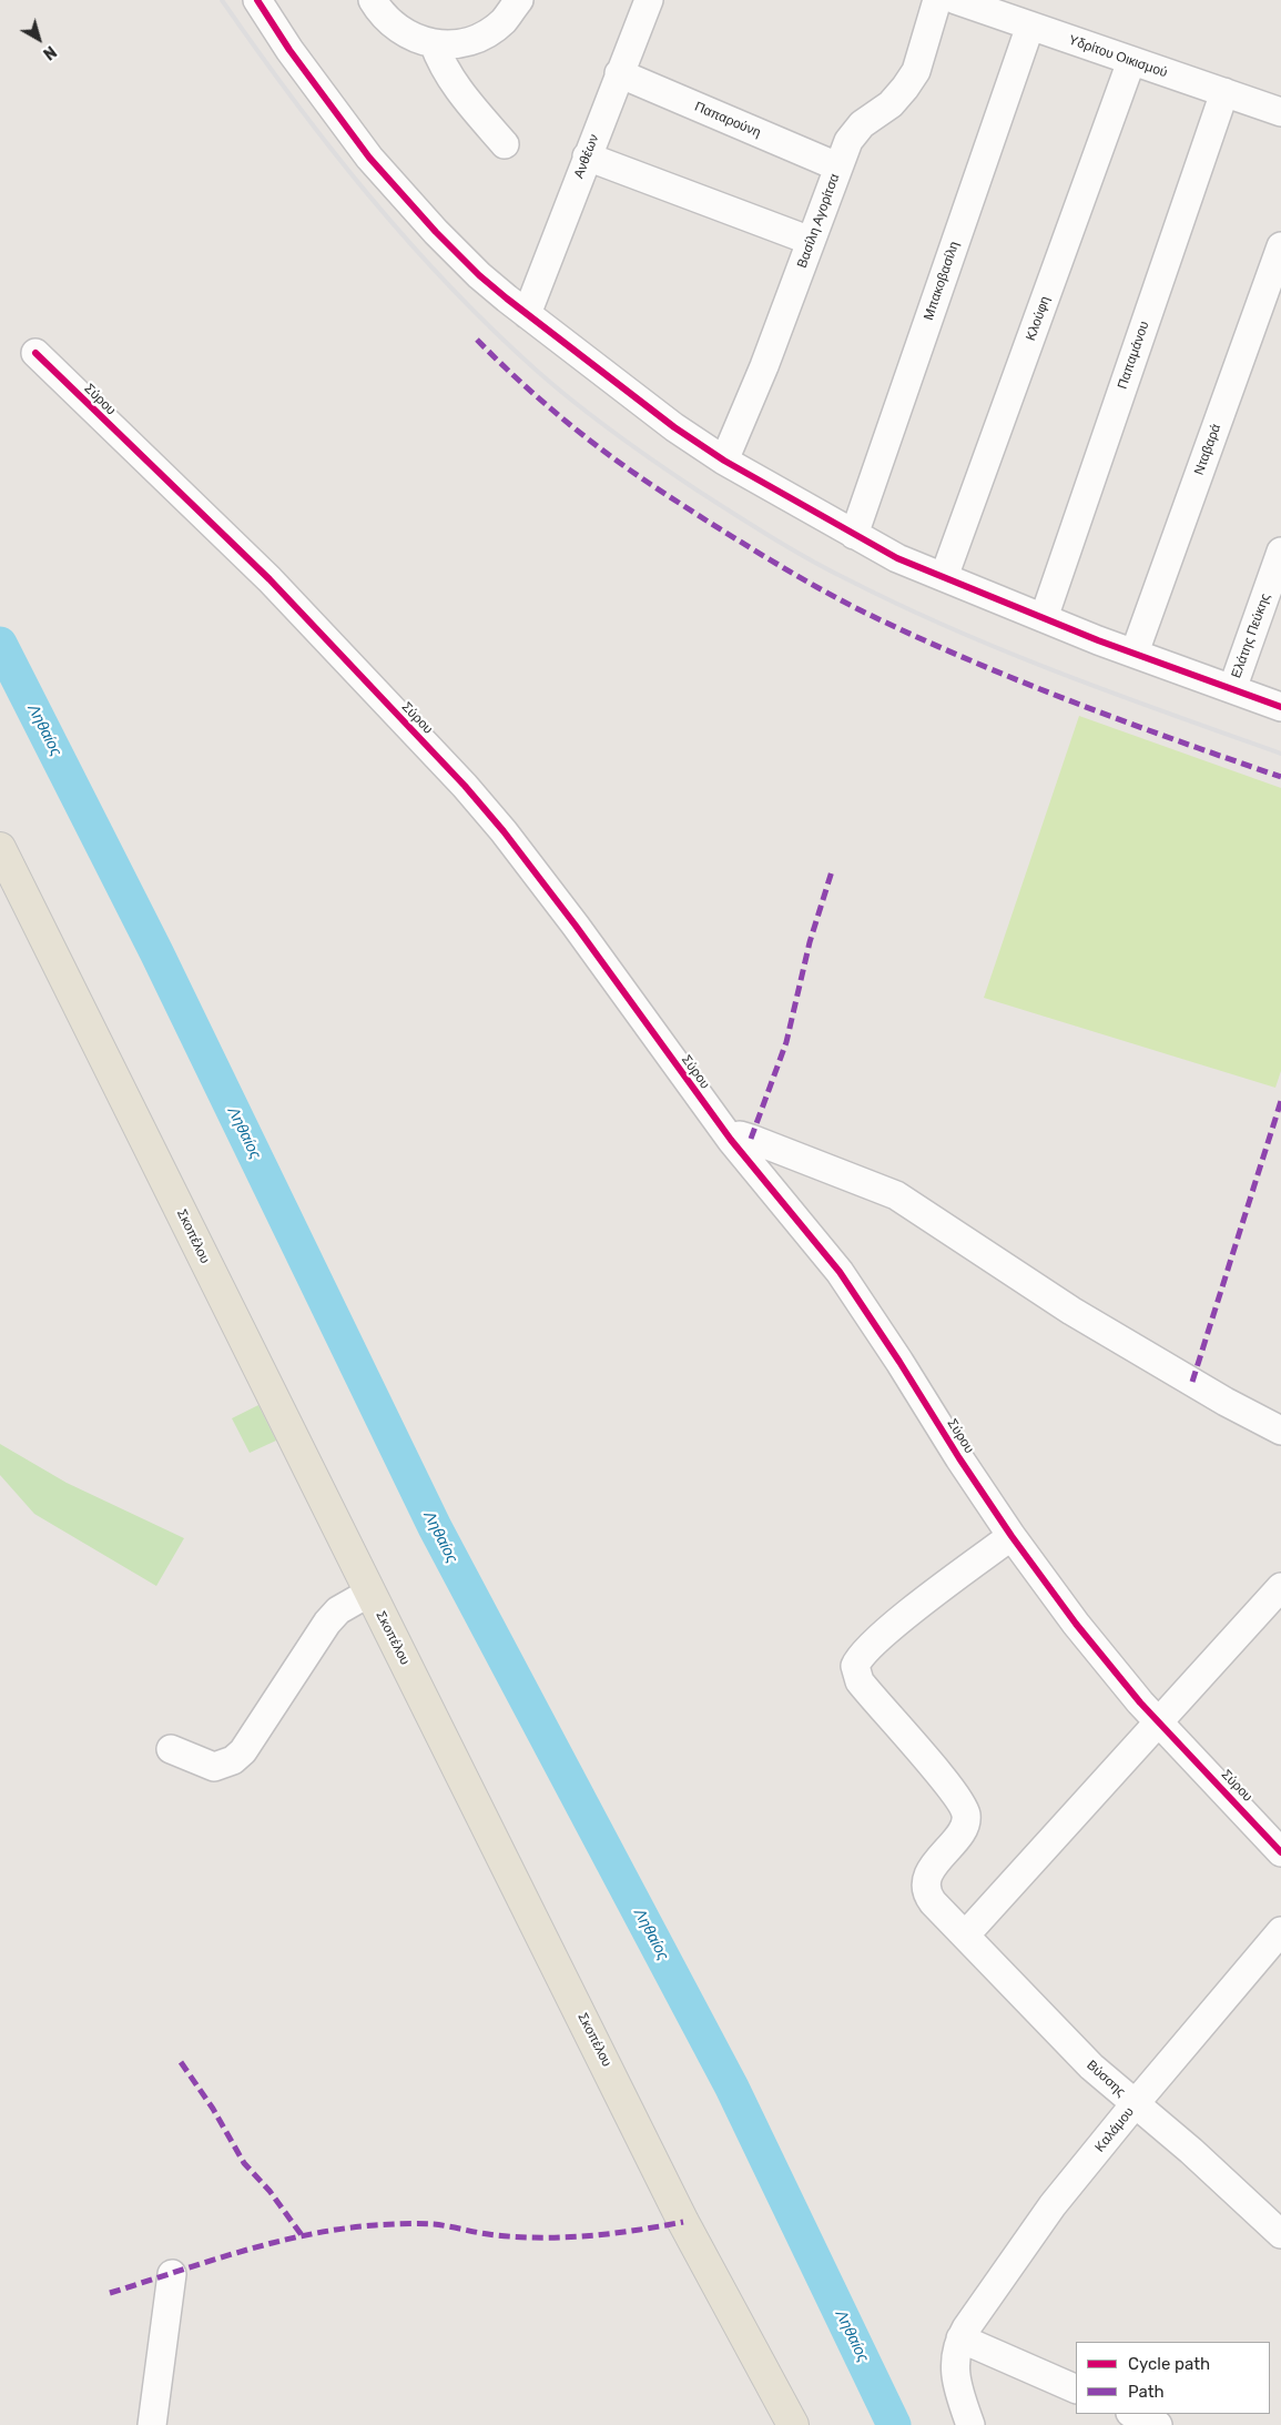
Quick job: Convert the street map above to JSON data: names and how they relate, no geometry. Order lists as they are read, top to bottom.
{
  "streets": {
    "main road": ["Σκοπέλου"],
    "street": [
      "Υδρίτου Οικισμού",
      "Παπαρούνη",
      "Ανθέων",
      "Βασίλη Αγορίτσα",
      "Μπακοβασίλη",
      "Κλούφη",
      "Παπαμάνου",
      "Σύρου",
      "Νταβαρά",
      "Ελάτης Πεύκης",
      "Βύσσης",
      "Καλάμου"
    ]
  },
  "crossings": [
    ["Υδρίτου Οικισμού", "Μπακοβασίλη"],
    ["Υδρίτου Οικισμού", "Κλούφη"],
    ["Υδρίτου Οικισμού", "Παπαμάνου"],
    ["Παπαρούνη", "Ανθέων"],
    ["Παπαρούνη", "Βασίλη Αγορίτσα"],
    ["Σύρου", "Βύσσης"],
    ["Βύσσης", "Καλάμου"]
  ],
  "water": ["Ληθαίος"],
  "legend": ["Cycle path", "Path"],
  "north": "bottom right"
}
